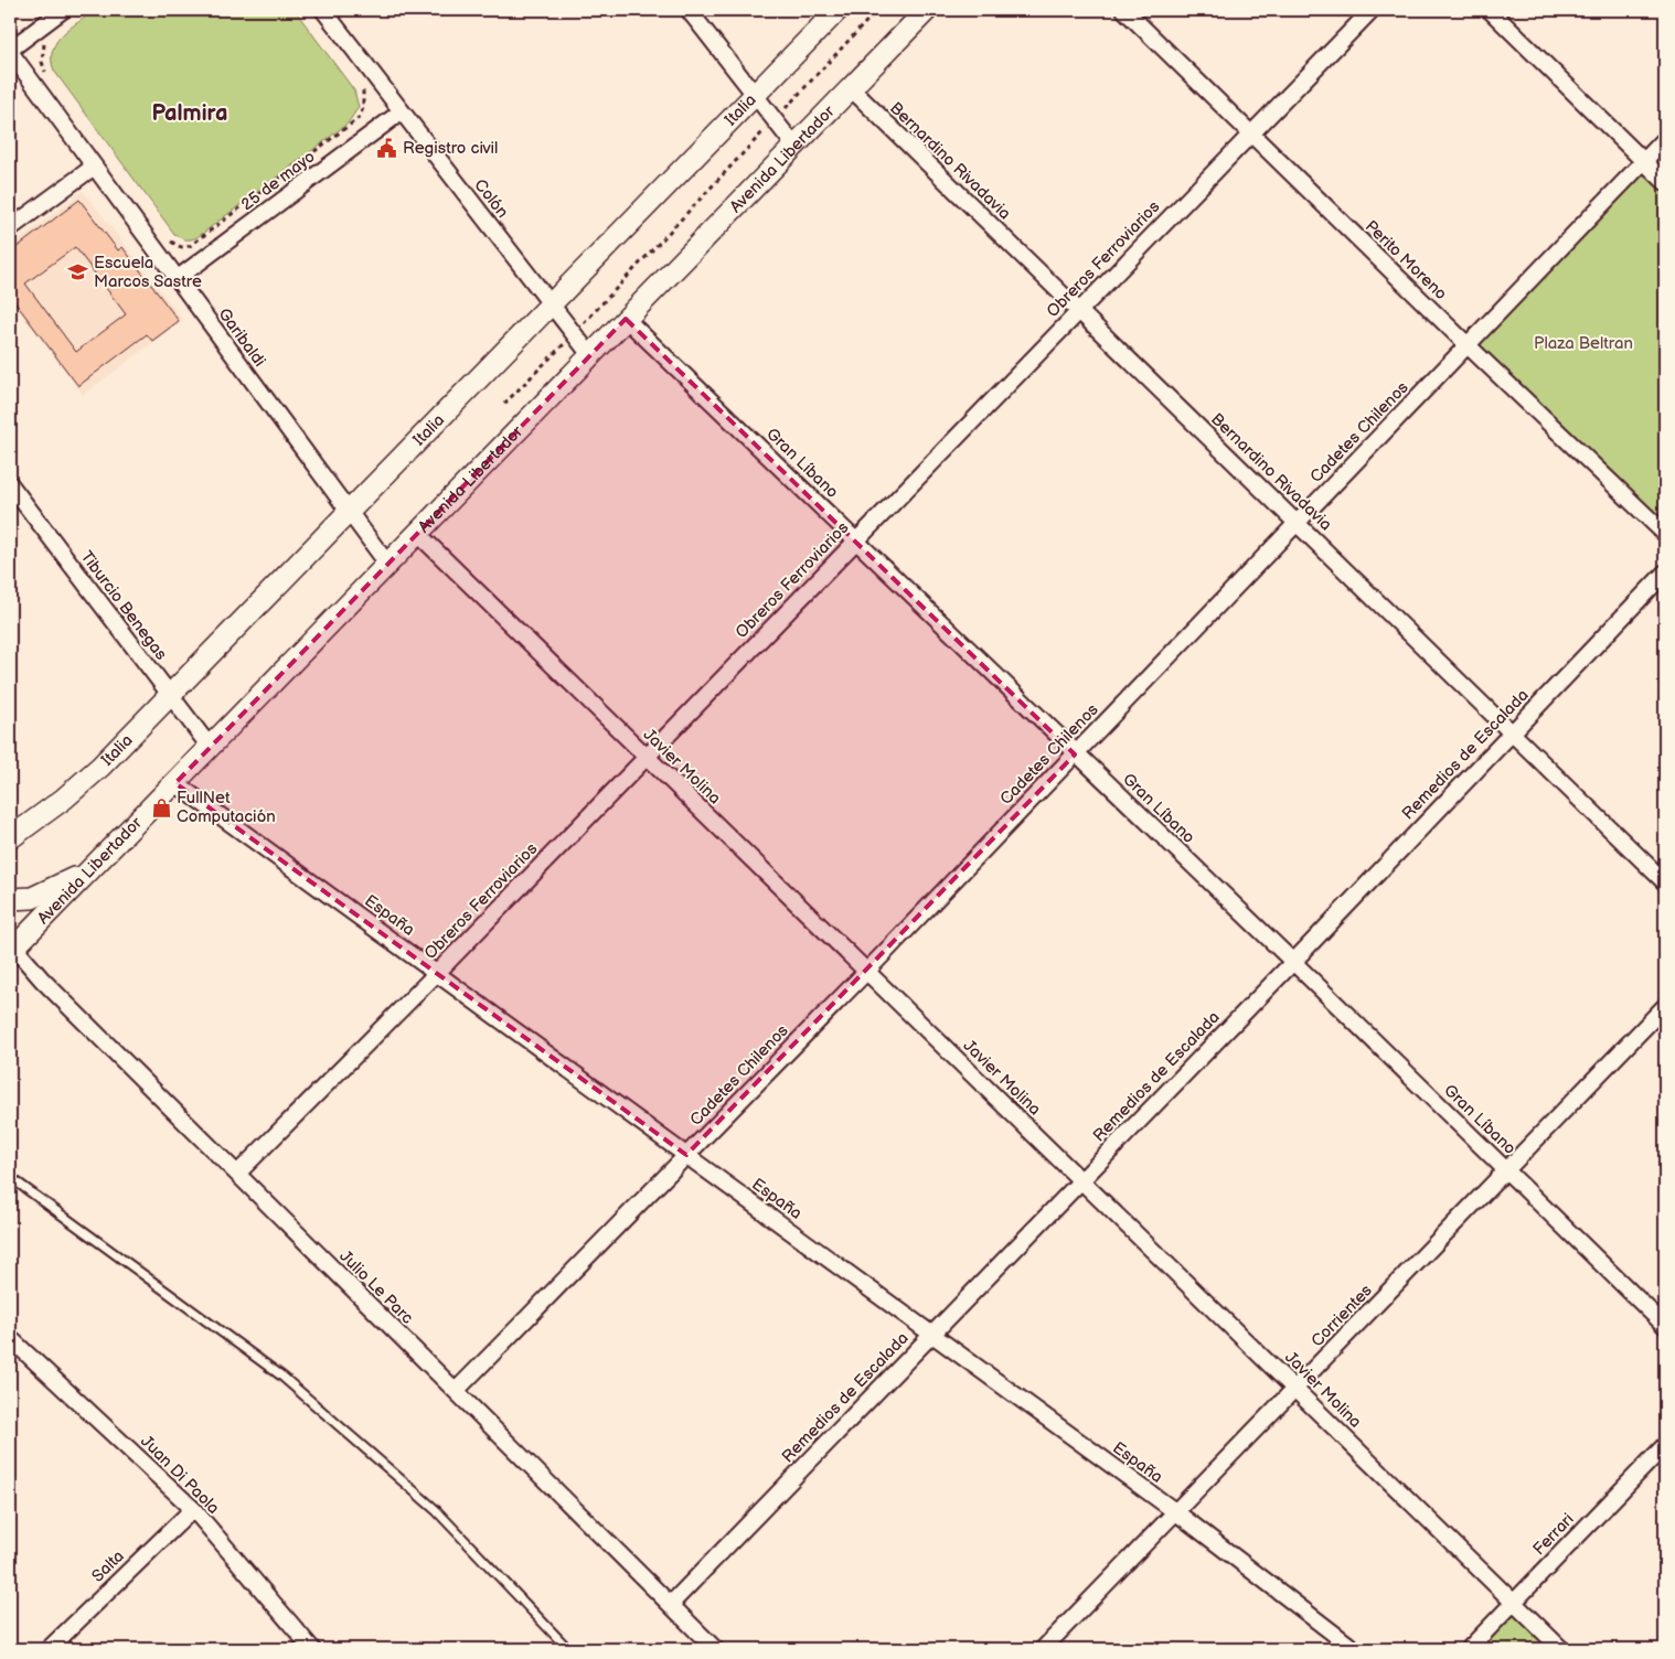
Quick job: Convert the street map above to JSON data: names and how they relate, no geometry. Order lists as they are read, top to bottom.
{
  "streets": {
    "main road": ["Italia", "Avenida Libertador"],
    "street": [
      "Bernardino Rivadavia",
      "25 de mayo",
      "Colón",
      "Obreros Ferroviarios",
      "Perito Moreno",
      "Garibaldi",
      "Cadetes Chilenos",
      "Gran Líbano",
      "Tiburcio Benegas",
      "Remedios de Escalada",
      "Javier Molina",
      "España",
      "Julio Le Parc",
      "Corrientes",
      "Juan Di Paola",
      "Ferrari",
      "Salta"
    ]
  },
  "crossings": [
    ["Italia", "Colón"],
    ["Italia", "Garibaldi"],
    ["Italia", "Tiburcio Benegas"],
    ["Avenida Libertador", "Bernardino Rivadavia"],
    ["Avenida Libertador", "Colón"],
    ["Avenida Libertador", "Garibaldi"],
    ["Avenida Libertador", "Gran Líbano"],
    ["Avenida Libertador", "Tiburcio Benegas"],
    ["Avenida Libertador", "Javier Molina"],
    ["Avenida Libertador", "España"],
    ["Avenida Libertador", "Julio Le Parc"],
    ["Bernardino Rivadavia", "Obreros Ferroviarios"],
    ["Bernardino Rivadavia", "Cadetes Chilenos"],
    ["Bernardino Rivadavia", "Remedios de Escalada"],
    ["25 de mayo", "Colón"],
    ["25 de mayo", "Garibaldi"],
    ["Obreros Ferroviarios", "Perito Moreno"],
    ["Obreros Ferroviarios", "Gran Líbano"],
    ["Obreros Ferroviarios", "Javier Molina"],
    ["Obreros Ferroviarios", "España"],
    ["Obreros Ferroviarios", "Julio Le Parc"],
    ["Perito Moreno", "Cadetes Chilenos"],
    ["Cadetes Chilenos", "Gran Líbano"],
    ["Cadetes Chilenos", "Javier Molina"],
    ["Cadetes Chilenos", "España"],
    ["Cadetes Chilenos", "Julio Le Parc"],
    ["Gran Líbano", "Remedios de Escalada"],
    ["Gran Líbano", "Corrientes"],
    ["Remedios de Escalada", "Javier Molina"],
    ["Remedios de Escalada", "España"],
    ["Remedios de Escalada", "Julio Le Parc"],
    ["Javier Molina", "Corrientes"],
    ["Javier Molina", "Ferrari"],
    ["España", "Corrientes"],
    ["Juan Di Paola", "Salta"]
  ],
  "districts": ["Palmira"],
  "parks": ["Plaza Beltran"],
  "places": {
    "public building": ["Registro civil"],
    "school or university": ["Escuela Marcos Sastre"],
    "shop": ["FullNet Computación"]
  }
}
